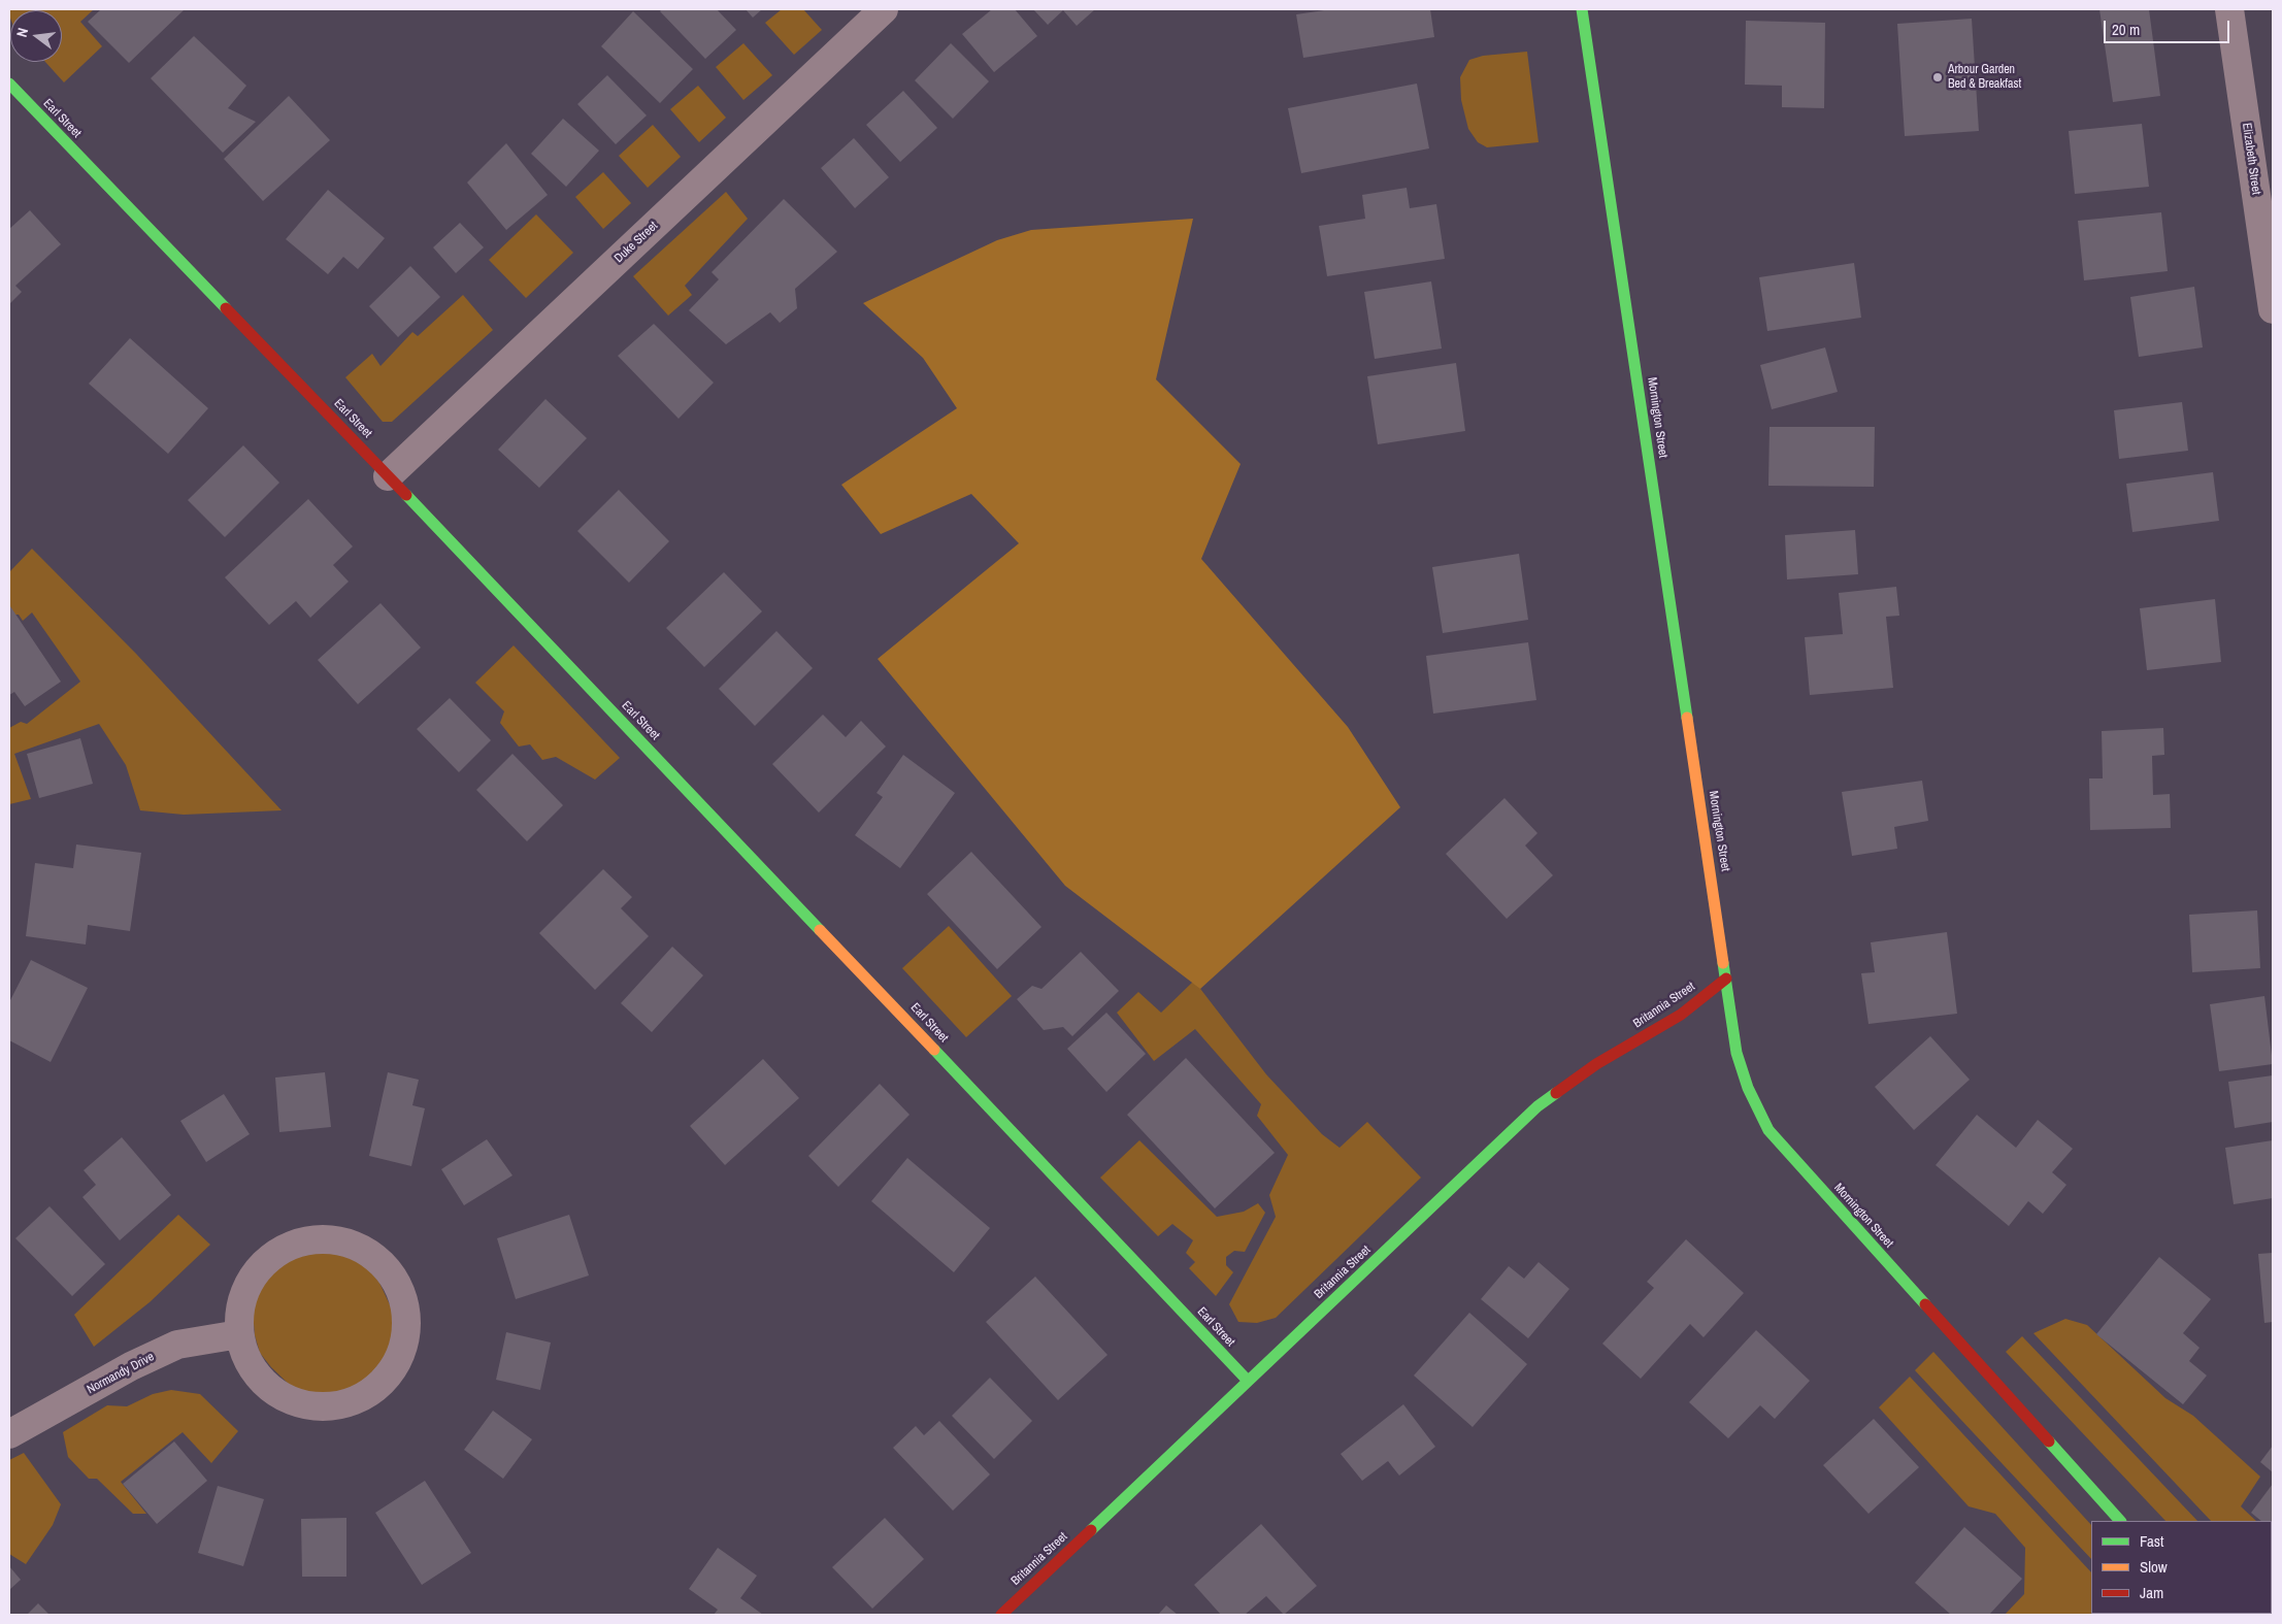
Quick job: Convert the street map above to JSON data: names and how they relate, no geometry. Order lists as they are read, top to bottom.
{
  "streets": {
    "street": [
      "Earl Street",
      "Elizabeth Street",
      "Duke Street",
      "Mornington Street",
      "Britannia Street",
      "Normandy Drive"
    ]
  },
  "crossings": [
    ["Earl Street", "Duke Street"],
    ["Earl Street", "Britannia Street"],
    ["Mornington Street", "Britannia Street"]
  ],
  "places": ["Arbour Garden Bed & Breakfast"],
  "legend": ["Fast", "Slow", "Jam"],
  "scale_bar": "20 m",
  "north": "left"
}
